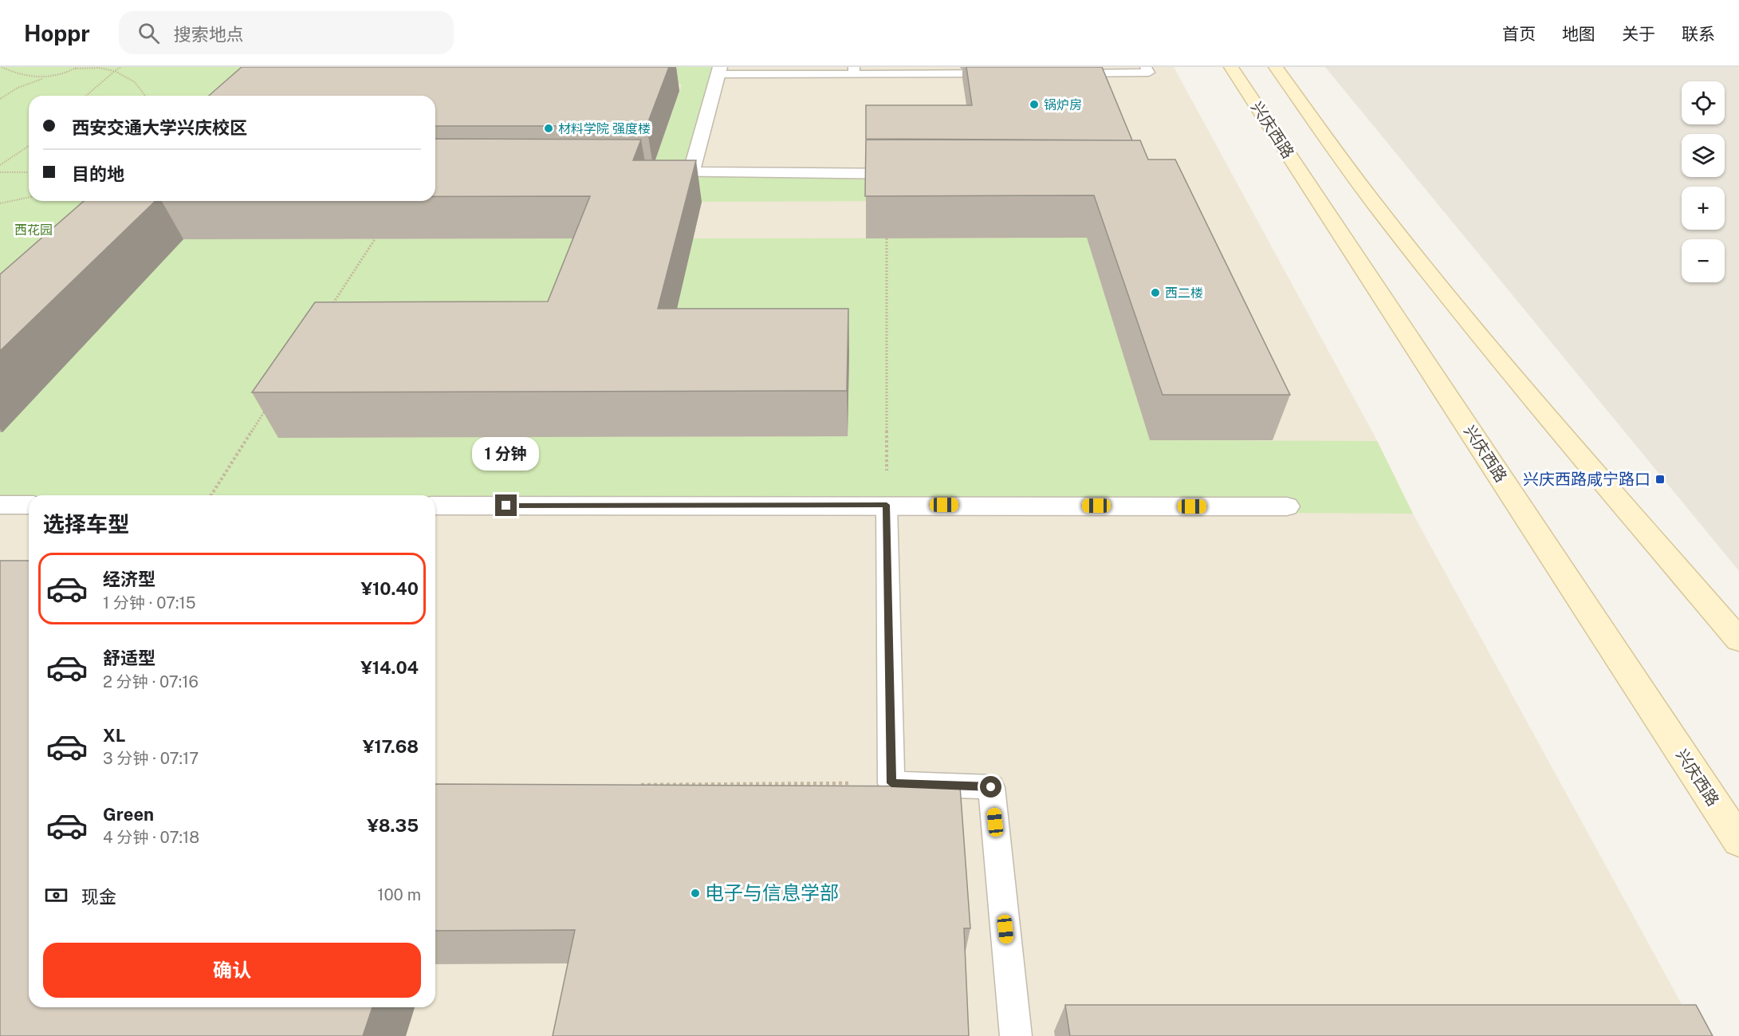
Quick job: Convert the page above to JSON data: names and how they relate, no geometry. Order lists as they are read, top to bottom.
{
  "streets": {
    "main road": ["兴庆西路"]
  },
  "parks": ["西花园"],
  "places": {
    "other": [
      "锅炉房",
      "材料学院 强度楼",
      "西二楼",
      "电子与信息学部"
    ],
    "transit": ["兴庆西路咸宁路口"]
  },
  "page": {
    "header": "Hoppr",
    "search": "搜索地点",
    "nav": [
      "首页",
      "地图",
      "关于",
      "联系"
    ],
    "map_buttons": ["+", "−"],
    "banner": ["西安交通大学兴庆校区", "目的地"],
    "bubble": "1 分钟",
    "heading": "选择车型",
    "list": [
      {
        "name": "经济型",
        "note": "1 分钟 · 07:15",
        "value": "¥10.40"
      },
      {
        "name": "舒适型",
        "note": "2 分钟 · 07:16",
        "value": "¥14.04"
      },
      {
        "name": "XL",
        "note": "3 分钟 · 07:17",
        "value": "¥17.68"
      },
      {
        "name": "Green",
        "note": "4 分钟 · 07:18",
        "value": "¥8.35"
      }
    ],
    "pay": ["现金", "100 m"],
    "buttons": "确认"
  }
}
